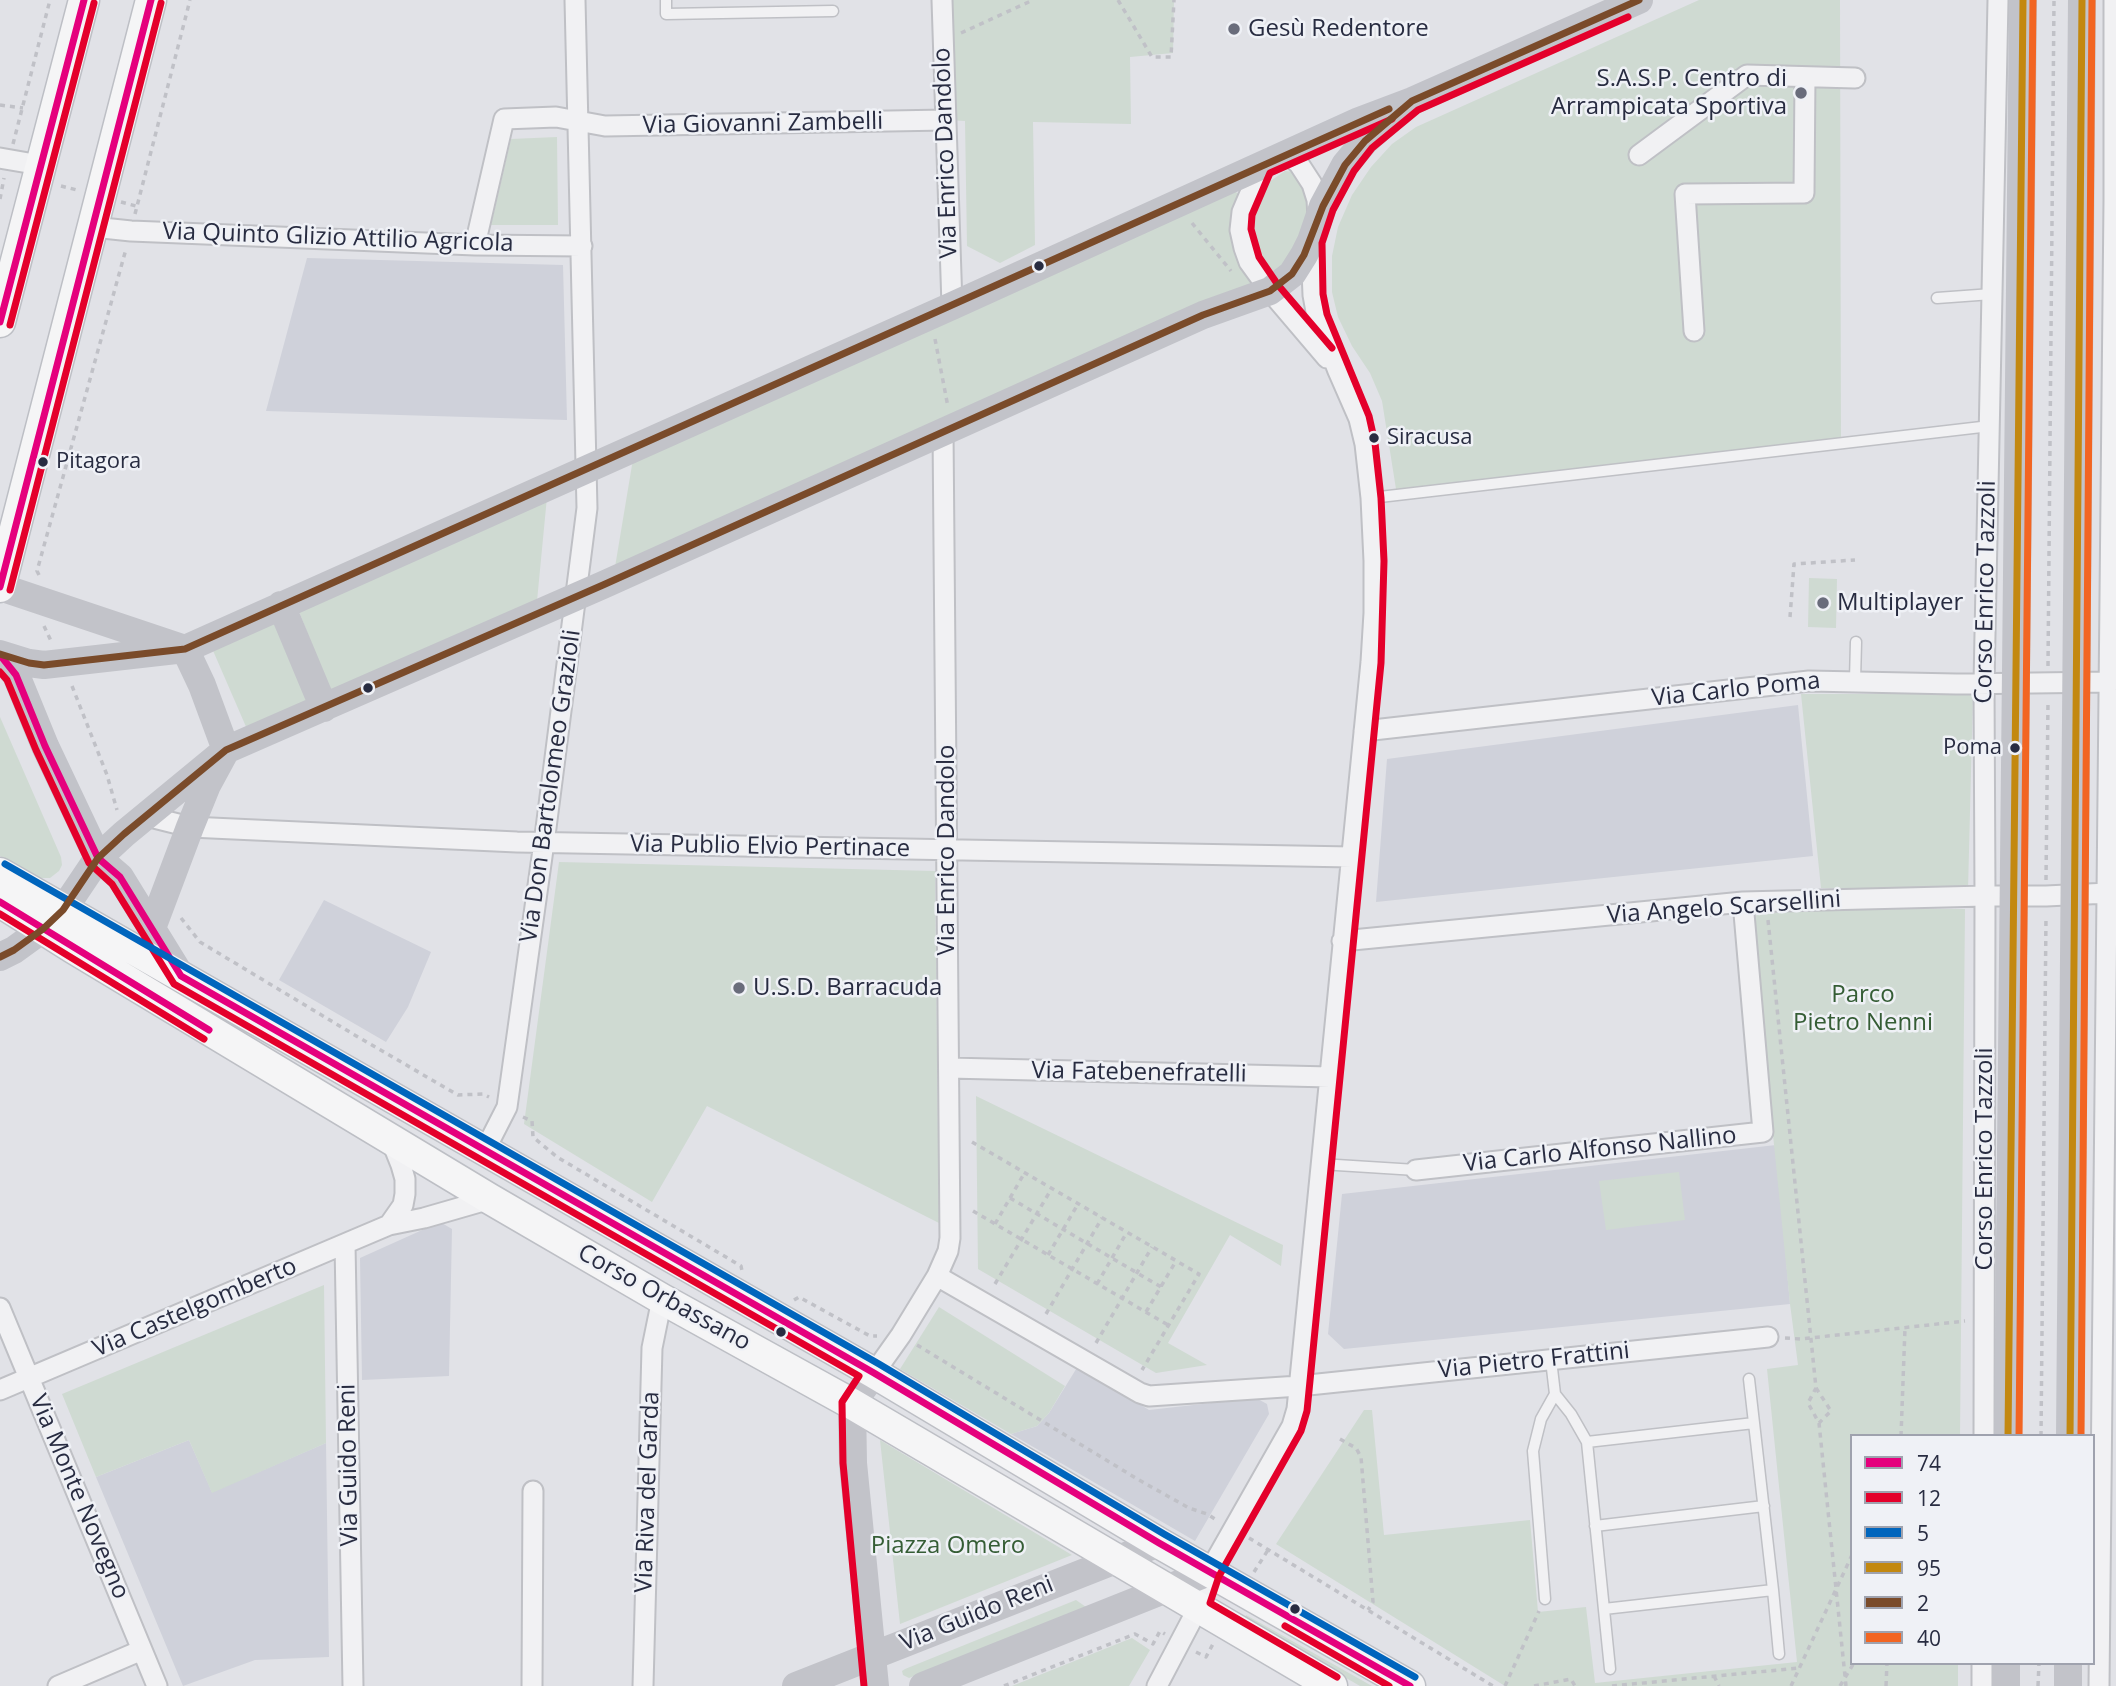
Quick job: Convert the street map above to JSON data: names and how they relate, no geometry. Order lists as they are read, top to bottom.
{
  "streets": {
    "main road": ["Corso Orbassano"],
    "street": [
      "Via Giovanni Zambelli",
      "Via Enrico Dandolo",
      "Via Quinto Glizio Attilio Agricola",
      "Corso Enrico Tazzoli",
      "Via Carlo Poma",
      "Via Don Bartolomeo Grazioli",
      "Via Publio Elvio Pertinace",
      "Via Angelo Scarsellini",
      "Via Fatebenefratelli",
      "Via Carlo Alfonso Nallino",
      "Via Castelgomberto",
      "Via Pietro Frattini",
      "Via Guido Reni",
      "Via Riva del Garda",
      "Via Monte Novegno"
    ]
  },
  "crossings": [
    ["Via Giovanni Zambelli", "Via Enrico Dandolo"],
    ["Via Giovanni Zambelli", "Via Don Bartolomeo Grazioli"],
    ["Via Enrico Dandolo", "Via Publio Elvio Pertinace"],
    ["Via Enrico Dandolo", "Via Fatebenefratelli"],
    ["Via Enrico Dandolo", "Corso Orbassano"],
    ["Via Quinto Glizio Attilio Agricola", "Via Don Bartolomeo Grazioli"],
    ["Corso Enrico Tazzoli", "Via Carlo Poma"],
    ["Corso Enrico Tazzoli", "Via Angelo Scarsellini"],
    ["Via Don Bartolomeo Grazioli", "Via Publio Elvio Pertinace"],
    ["Via Don Bartolomeo Grazioli", "Corso Orbassano"],
    ["Via Angelo Scarsellini", "Via Carlo Alfonso Nallino"],
    ["Corso Orbassano", "Via Castelgomberto"],
    ["Corso Orbassano", "Via Guido Reni"],
    ["Corso Orbassano", "Via Riva del Garda"],
    ["Via Castelgomberto", "Via Guido Reni"],
    ["Via Castelgomberto", "Via Monte Novegno"]
  ],
  "parks": ["Parco Pietro Nenni", "Piazza Omero"],
  "places": [
    "Gesù Redentore",
    "S.A.S.P. Centro di Arrampicata Sportiva",
    "Siracusa",
    "Pitagora",
    "Multiplayer",
    "Poma",
    "U.S.D. Barracuda"
  ],
  "lines": [
    "transit line 74",
    "transit line 95",
    "transit line 2",
    "transit line 40",
    "transit line 12",
    "transit line 5"
  ],
  "legend": [
    "74",
    "12",
    "5",
    "95",
    "2",
    "40"
  ]
}
